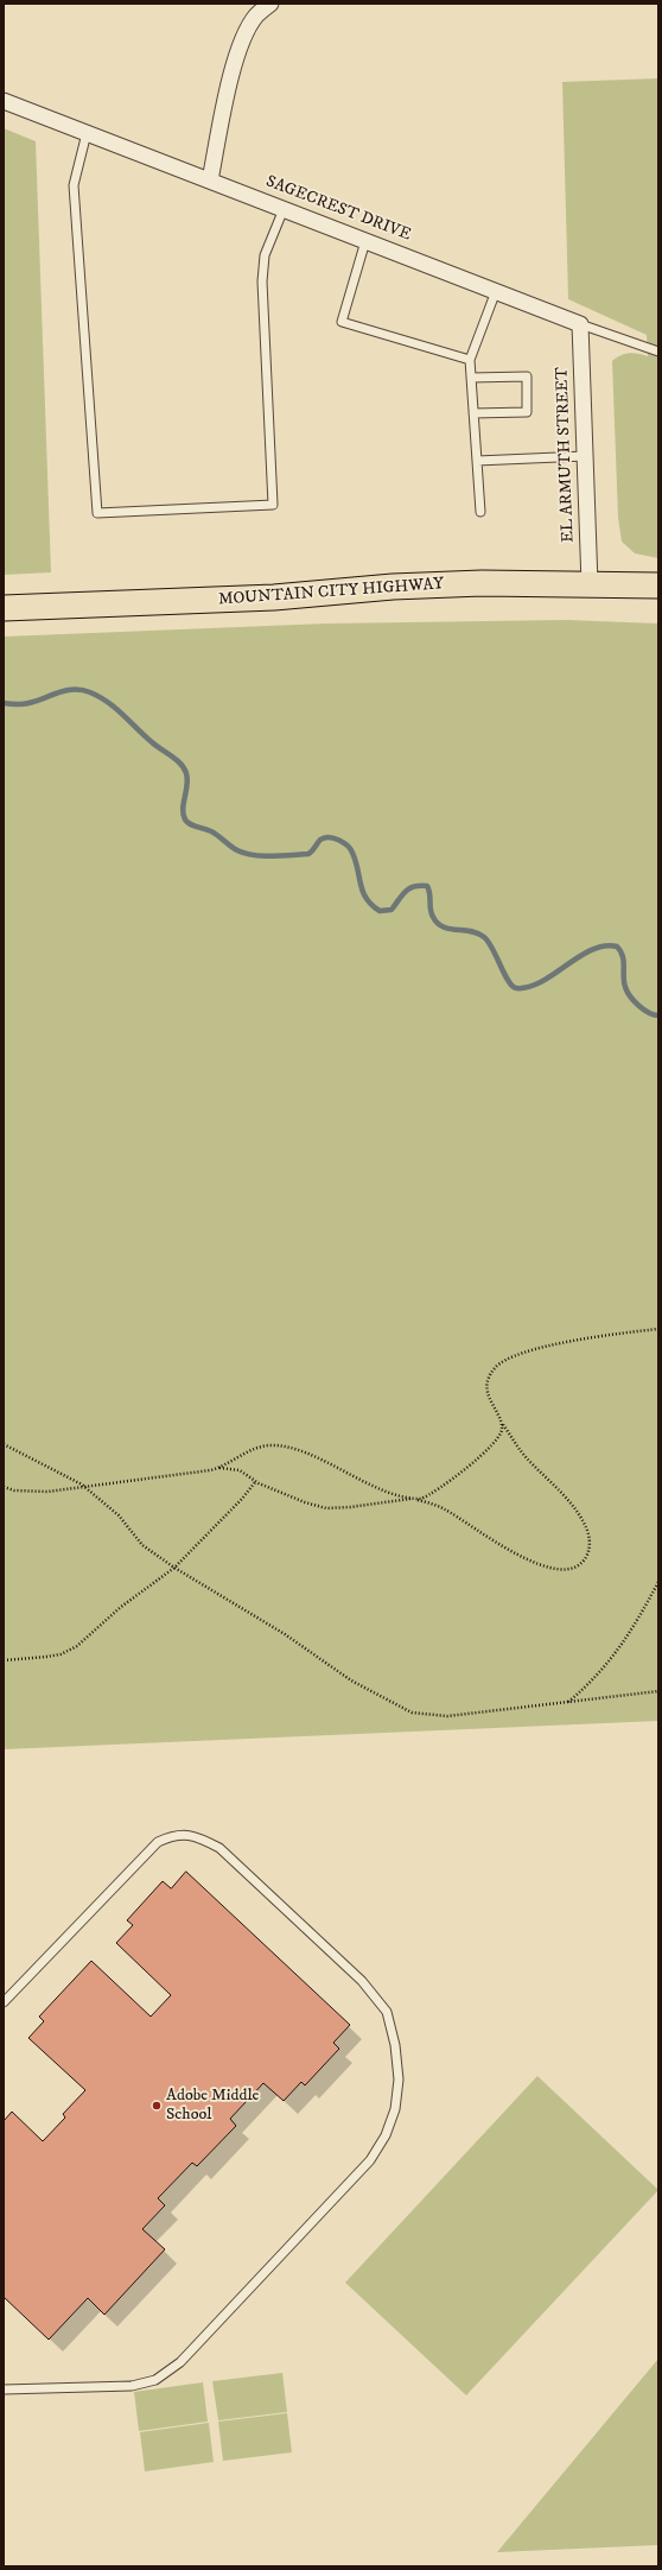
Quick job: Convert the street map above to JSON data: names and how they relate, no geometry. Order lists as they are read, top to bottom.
{
  "streets": {
    "main road": ["MOUNTAIN CITY HIGHWAY"],
    "street": ["SAGECREST DRIVE", "EL ARMUTH STREET"]
  },
  "crossings": [
    ["SAGECREST DRIVE", "EL ARMUTH STREET"],
    ["EL ARMUTH STREET", "MOUNTAIN CITY HIGHWAY"]
  ],
  "places": ["Adobe Middle School"]
}
